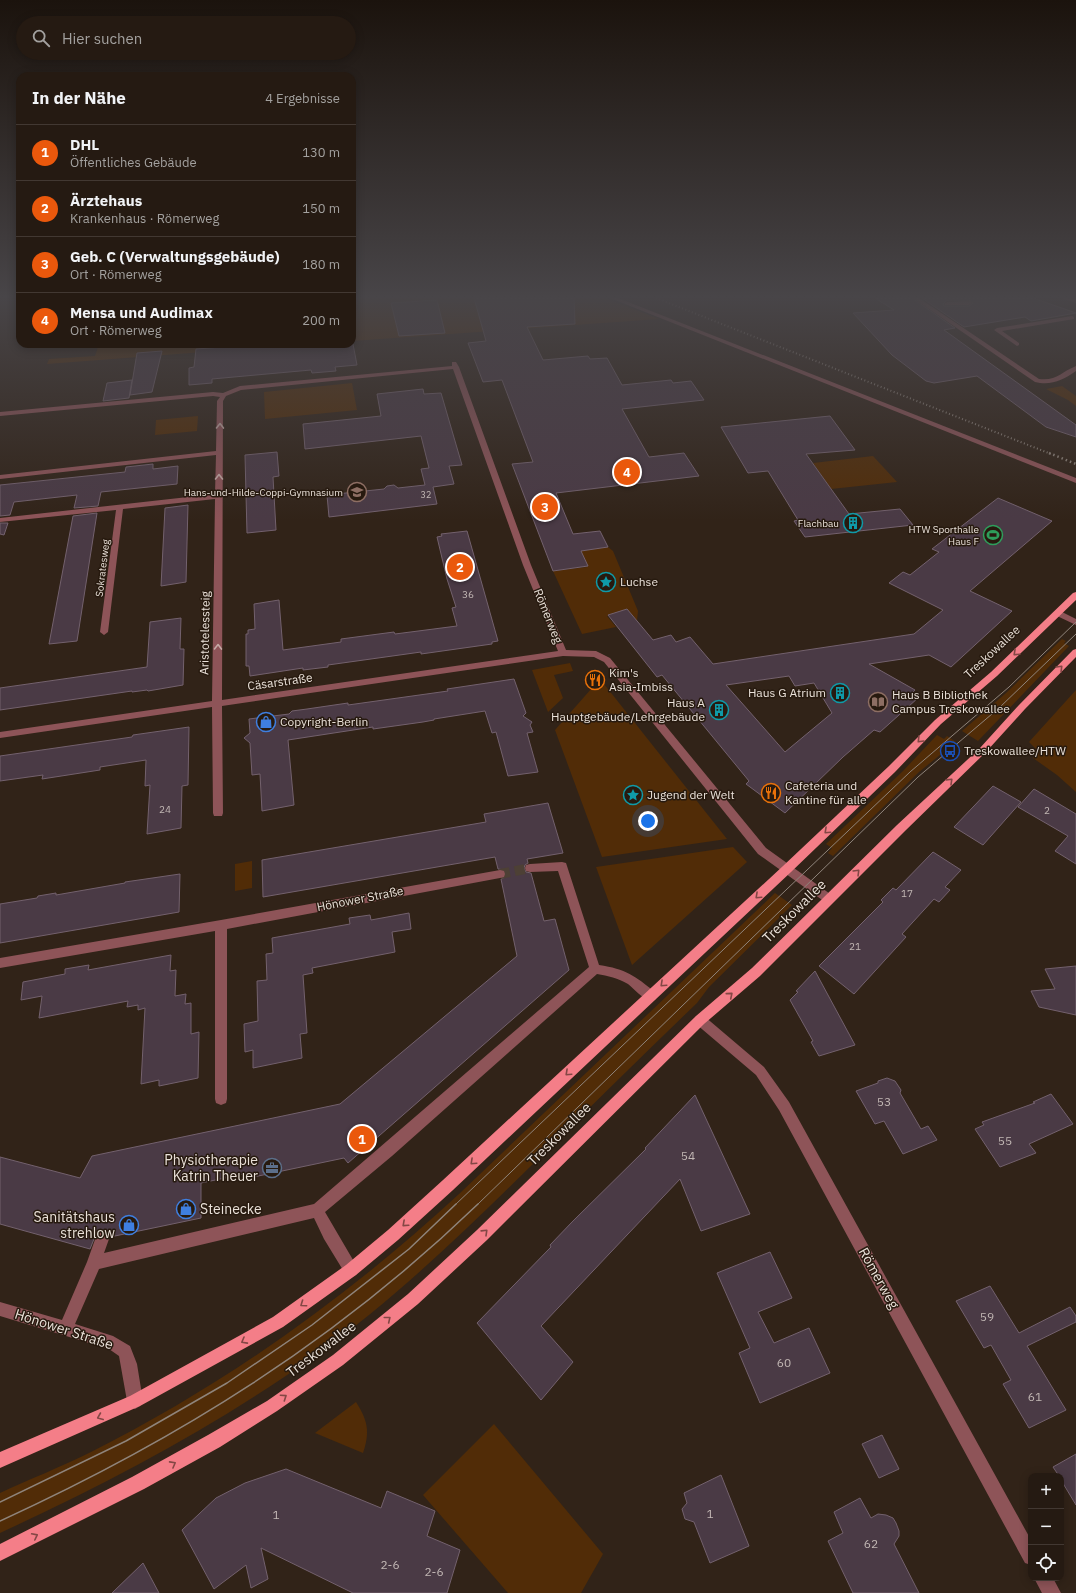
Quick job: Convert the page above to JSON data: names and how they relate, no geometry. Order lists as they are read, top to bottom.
{
  "streets": {
    "main road": ["Treskowallee"],
    "street": [
      "Sokratesweg",
      "Römerweg",
      "Aristotelessteig",
      "Cäsarstraße",
      "Hönower Straße"
    ]
  },
  "crossings": [
    ["Römerweg", "Aristotelessteig"],
    ["Römerweg", "Treskowallee"],
    ["Römerweg", "Cäsarstraße"],
    ["Aristotelessteig", "Cäsarstraße"],
    ["Treskowallee", "Hönower Straße"]
  ],
  "one_way": ["Aristotelessteig"],
  "places": {
    "school or university": ["Hans-und-Hilde-Coppi-Gymnasium"],
    "building": ["Flachbau", "Haus G Atrium", "Haus A Hauptgebäude/Lehrgebäude"],
    "sports": ["HTW Sporthalle Haus F"],
    "place": ["Luchse", "Jugend der Welt"],
    "restaurant": ["Kim's Asia-Imbiss", "Cafeteria und Kantine für alle"],
    "library": ["Haus B Bibliothek Campus Treskowallee"],
    "shop": ["Copyright-Berlin", "Steinecke", "Sanitätshaus strehlow"],
    "bus stop": ["Treskowallee/HTW"],
    "office": ["Physiotherapie Katrin Theuer"]
  },
  "house_numbers": [
    "32",
    "36",
    "24",
    "2",
    "17",
    "21",
    "53",
    "55",
    "54",
    "59",
    "60",
    "61",
    "1",
    "1",
    "62",
    "2-6",
    "2-6"
  ],
  "page": {
    "search": "Hier suchen",
    "heading": ["In der Nähe", "4 Ergebnisse"],
    "list": [
      {
        "mark": "1",
        "name": "DHL",
        "note": "Öffentliches Gebäude",
        "value": "130 m"
      },
      {
        "mark": "2",
        "name": "Ärztehaus",
        "note": "Krankenhaus · Römerweg",
        "value": "150 m"
      },
      {
        "mark": "3",
        "name": "Geb. C (Verwaltungsgebäude)",
        "note": "Ort · Römerweg",
        "value": "180 m"
      },
      {
        "mark": "4",
        "name": "Mensa und Audimax",
        "note": "Ort · Römerweg",
        "value": "200 m"
      }
    ],
    "pins": [
      "4",
      "3",
      "2",
      "1"
    ],
    "map_buttons": ["+", "−"]
  }
}
